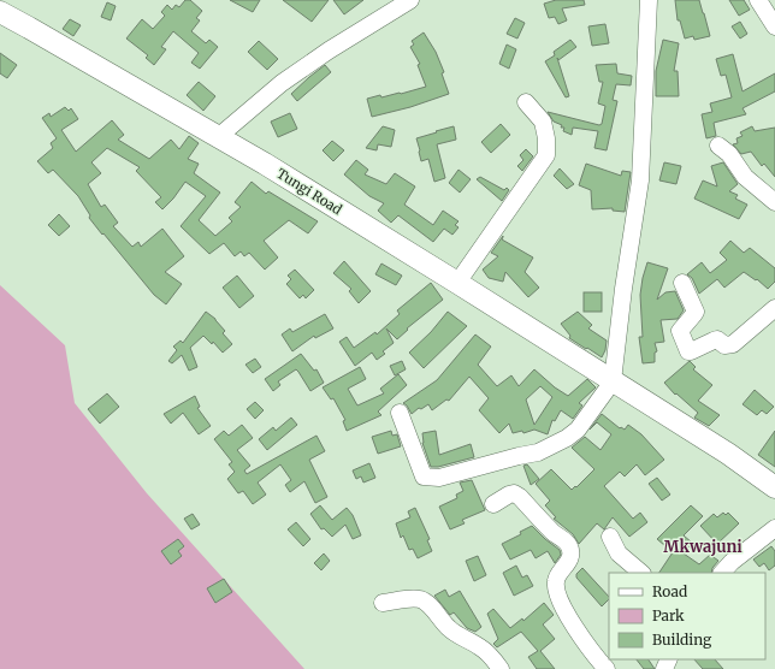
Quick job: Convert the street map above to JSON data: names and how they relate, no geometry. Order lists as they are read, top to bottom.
{
  "streets": {
    "main road": ["Tungi Road"]
  },
  "districts": ["Mkwajuni"],
  "legend": ["Road", "Park", "Building"]
}
